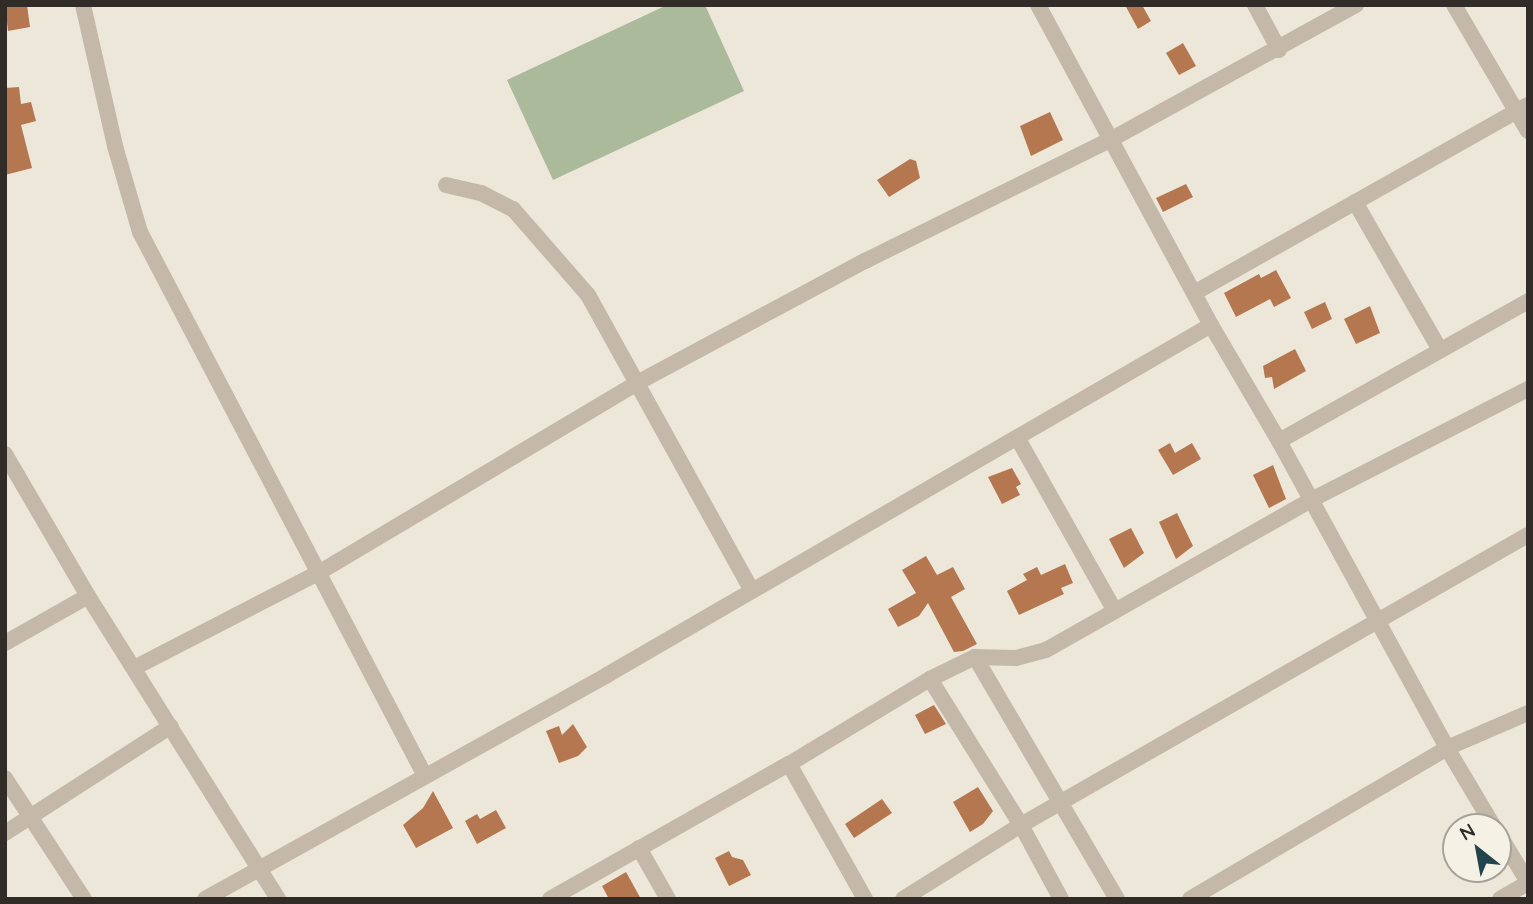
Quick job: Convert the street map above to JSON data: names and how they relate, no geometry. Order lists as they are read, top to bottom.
{
  "north": "top left"
}
